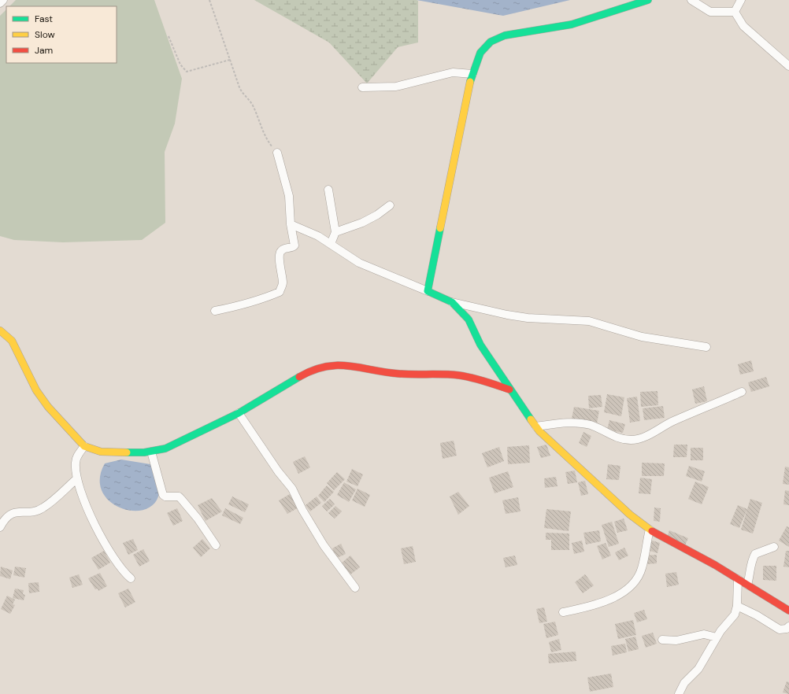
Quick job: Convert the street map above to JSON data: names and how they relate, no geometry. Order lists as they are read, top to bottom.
{
  "legend": ["Fast", "Slow", "Jam"]
}
